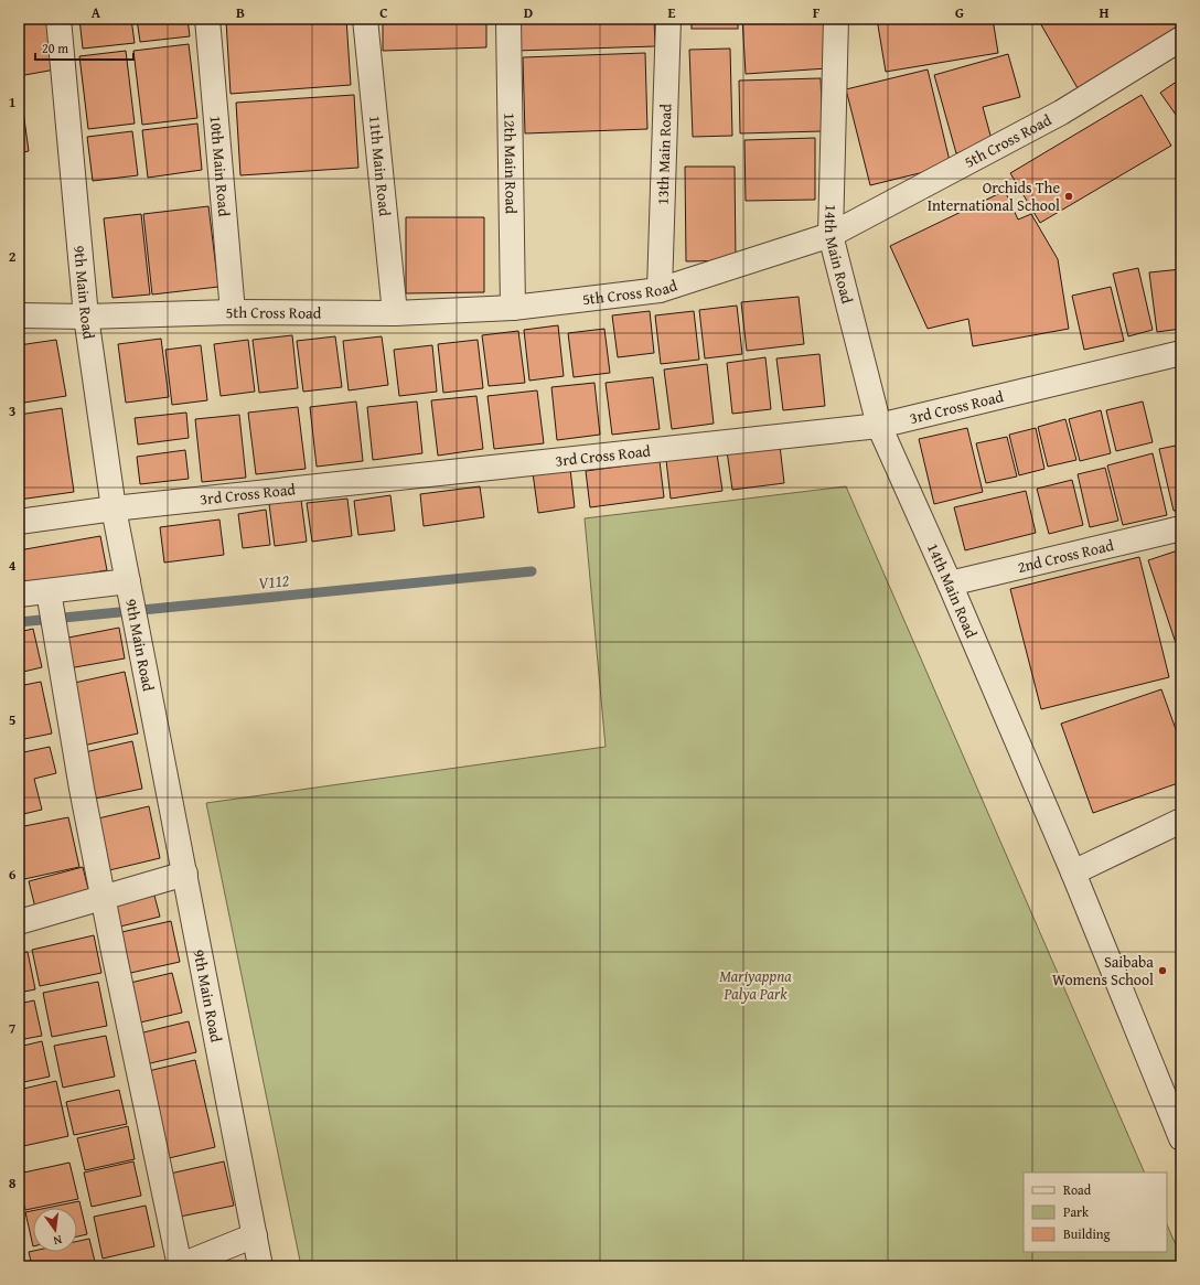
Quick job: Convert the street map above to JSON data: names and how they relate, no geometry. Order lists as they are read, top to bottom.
{
  "streets": {
    "street": [
      "5th Cross Road",
      "13th Main Road",
      "12th Main Road",
      "10th Main Road",
      "11th Main Road",
      "14th Main Road",
      "9th Main Road",
      "3rd Cross Road",
      "2nd Cross Road"
    ]
  },
  "crossings": [
    ["5th Cross Road", "13th Main Road"],
    ["5th Cross Road", "12th Main Road"],
    ["5th Cross Road", "10th Main Road"],
    ["5th Cross Road", "11th Main Road"],
    ["5th Cross Road", "14th Main Road"],
    ["5th Cross Road", "9th Main Road"],
    ["14th Main Road", "3rd Cross Road"],
    ["14th Main Road", "2nd Cross Road"],
    ["9th Main Road", "3rd Cross Road"]
  ],
  "water": ["V112"],
  "parks": ["Mariyappna Palya Park"],
  "places": ["Orchids The International School", "Saibaba Womens School"],
  "legend": ["Road", "Park", "Building"],
  "scale_bar": "20 m",
  "north": "bottom",
  "grid": {
    "columns": [
      "A",
      "B",
      "C",
      "D",
      "E",
      "F",
      "G",
      "H"
    ],
    "rows": [
      "1",
      "2",
      "3",
      "4",
      "5",
      "6",
      "7",
      "8"
    ]
  }
}
